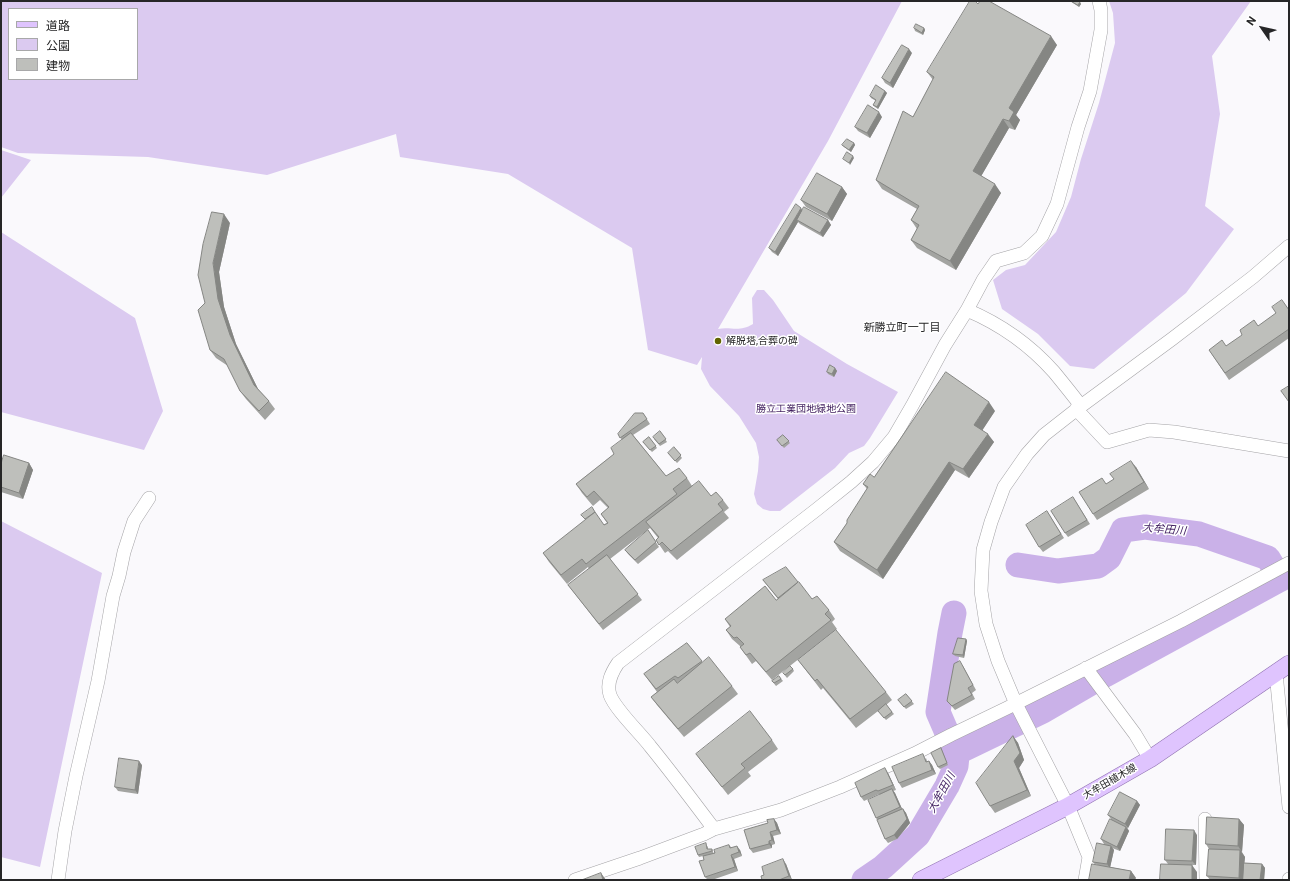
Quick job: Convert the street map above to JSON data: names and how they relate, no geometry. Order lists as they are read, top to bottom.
{
  "streets": {
    "main road": ["大牟田植木線"]
  },
  "districts": ["新勝立町一丁目"],
  "water": ["大牟田川"],
  "parks": ["勝立工業団地緑地公園"],
  "places": ["解脱塔,合葬の碑"],
  "legend": ["道路", "公園", "建物"],
  "north": "top left"
}
